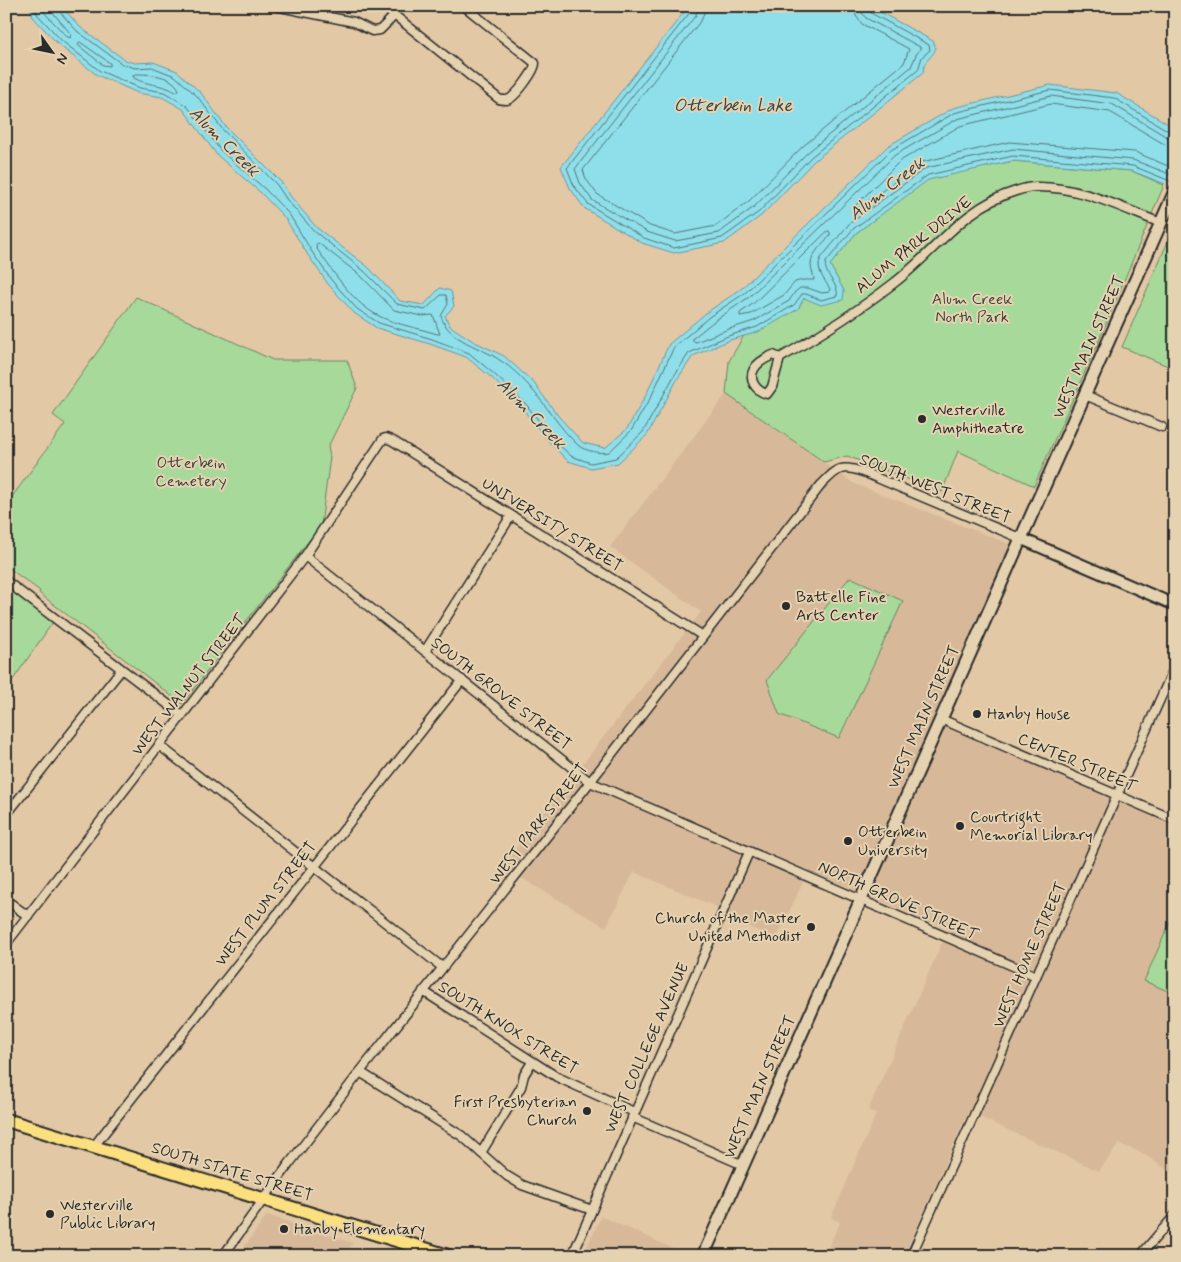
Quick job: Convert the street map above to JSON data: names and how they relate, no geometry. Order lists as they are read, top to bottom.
{
  "streets": {
    "main road": ["WEST MAIN STREET", "SOUTH STATE STREET"],
    "street": [
      "ALUM PARK DRIVE",
      "SOUTH WEST STREET",
      "UNIVERSITY STREET",
      "WEST WALNUT STREET",
      "SOUTH GROVE STREET",
      "CENTER STREET",
      "WEST PARK STREET",
      "NORTH GROVE STREET",
      "WEST PLUM STREET",
      "WEST HOME STREET",
      "SOUTH KNOX STREET",
      "WEST COLLEGE AVENUE"
    ]
  },
  "crossings": [
    ["ALUM PARK DRIVE", "WEST MAIN STREET"],
    ["WEST MAIN STREET", "SOUTH WEST STREET"],
    ["WEST MAIN STREET", "CENTER STREET"],
    ["WEST MAIN STREET", "NORTH GROVE STREET"],
    ["WEST MAIN STREET", "SOUTH KNOX STREET"],
    ["SOUTH WEST STREET", "WEST PARK STREET"],
    ["UNIVERSITY STREET", "WEST WALNUT STREET"],
    ["UNIVERSITY STREET", "WEST PARK STREET"],
    ["WEST WALNUT STREET", "SOUTH GROVE STREET"],
    ["WEST WALNUT STREET", "SOUTH KNOX STREET"],
    ["SOUTH GROVE STREET", "WEST PARK STREET"],
    ["SOUTH GROVE STREET", "NORTH GROVE STREET"],
    ["SOUTH GROVE STREET", "WEST PLUM STREET"],
    ["SOUTH GROVE STREET", "WEST COLLEGE AVENUE"],
    ["CENTER STREET", "WEST HOME STREET"],
    ["WEST PARK STREET", "SOUTH KNOX STREET"],
    ["WEST PARK STREET", "SOUTH STATE STREET"],
    ["NORTH GROVE STREET", "WEST HOME STREET"],
    ["NORTH GROVE STREET", "WEST COLLEGE AVENUE"],
    ["WEST PLUM STREET", "SOUTH KNOX STREET"],
    ["WEST PLUM STREET", "SOUTH STATE STREET"],
    ["SOUTH KNOX STREET", "WEST COLLEGE AVENUE"]
  ],
  "water": ["Otterbein Lake", "Alum Creek"],
  "parks": ["Alum Creek North Park", "Otterbein Cemetery"],
  "places": [
    "Westerville Amphitheatre",
    "Battelle Fine Arts Center",
    "Hanby House",
    "Courtright Memorial Library",
    "Otterbein University",
    "Church of the Master United Methodist",
    "First Presbyterian Church",
    "Westerville Public Library",
    "Hanby Elementary"
  ],
  "north": "bottom right"
}
